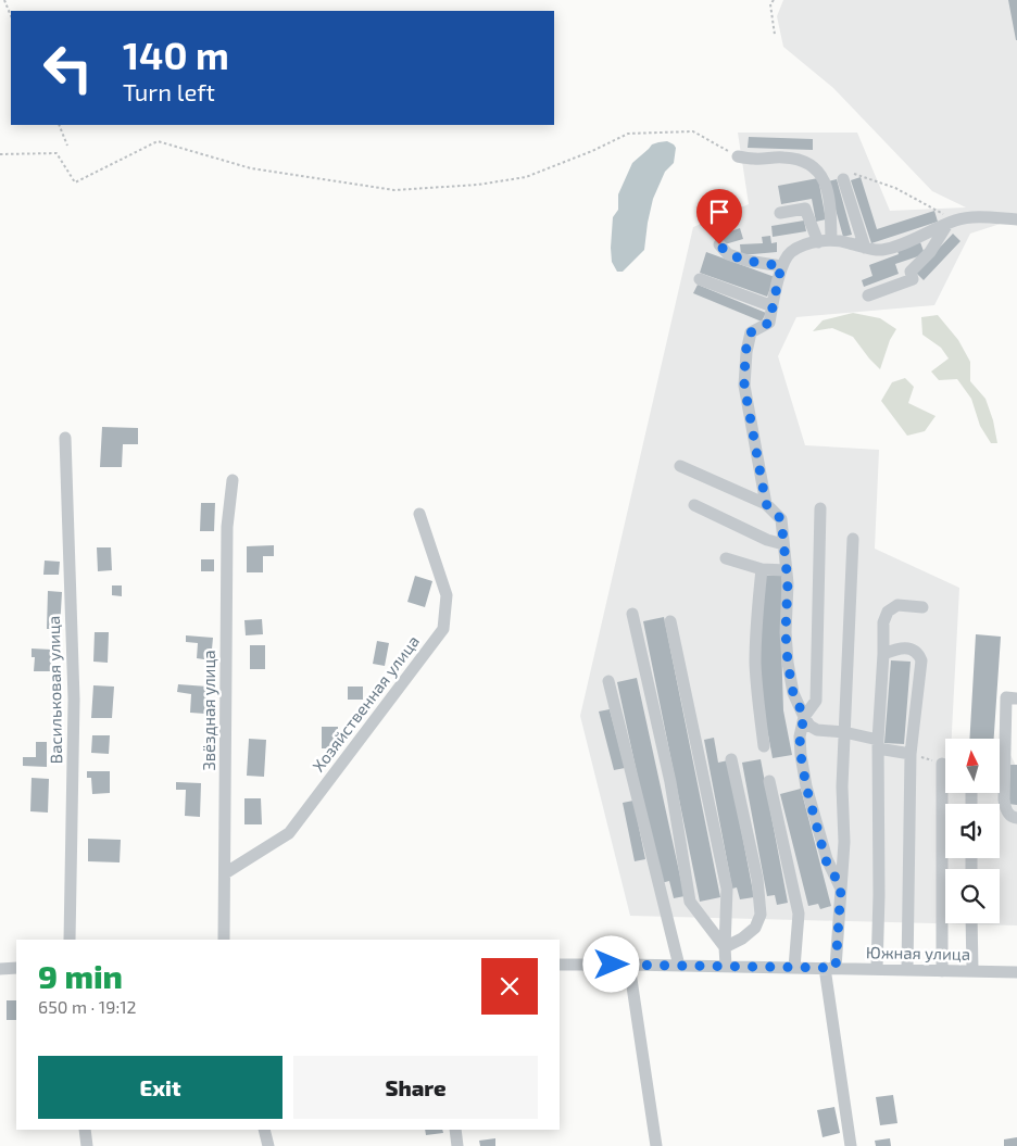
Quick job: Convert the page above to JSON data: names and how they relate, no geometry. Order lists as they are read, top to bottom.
{
  "streets": {
    "street": [
      "Васильковая улица",
      "Хозяйственная улица",
      "Звёздная улица",
      "Южная улица"
    ]
  },
  "crossings": [
    ["Хозяйственная улица", "Звёздная улица"]
  ],
  "north": "top",
  "page": {
    "turn": ["140 m", "Turn left"],
    "heading": ["9 min", "650 m · 19:12"],
    "buttons": ["Exit", "Share"]
  }
}
